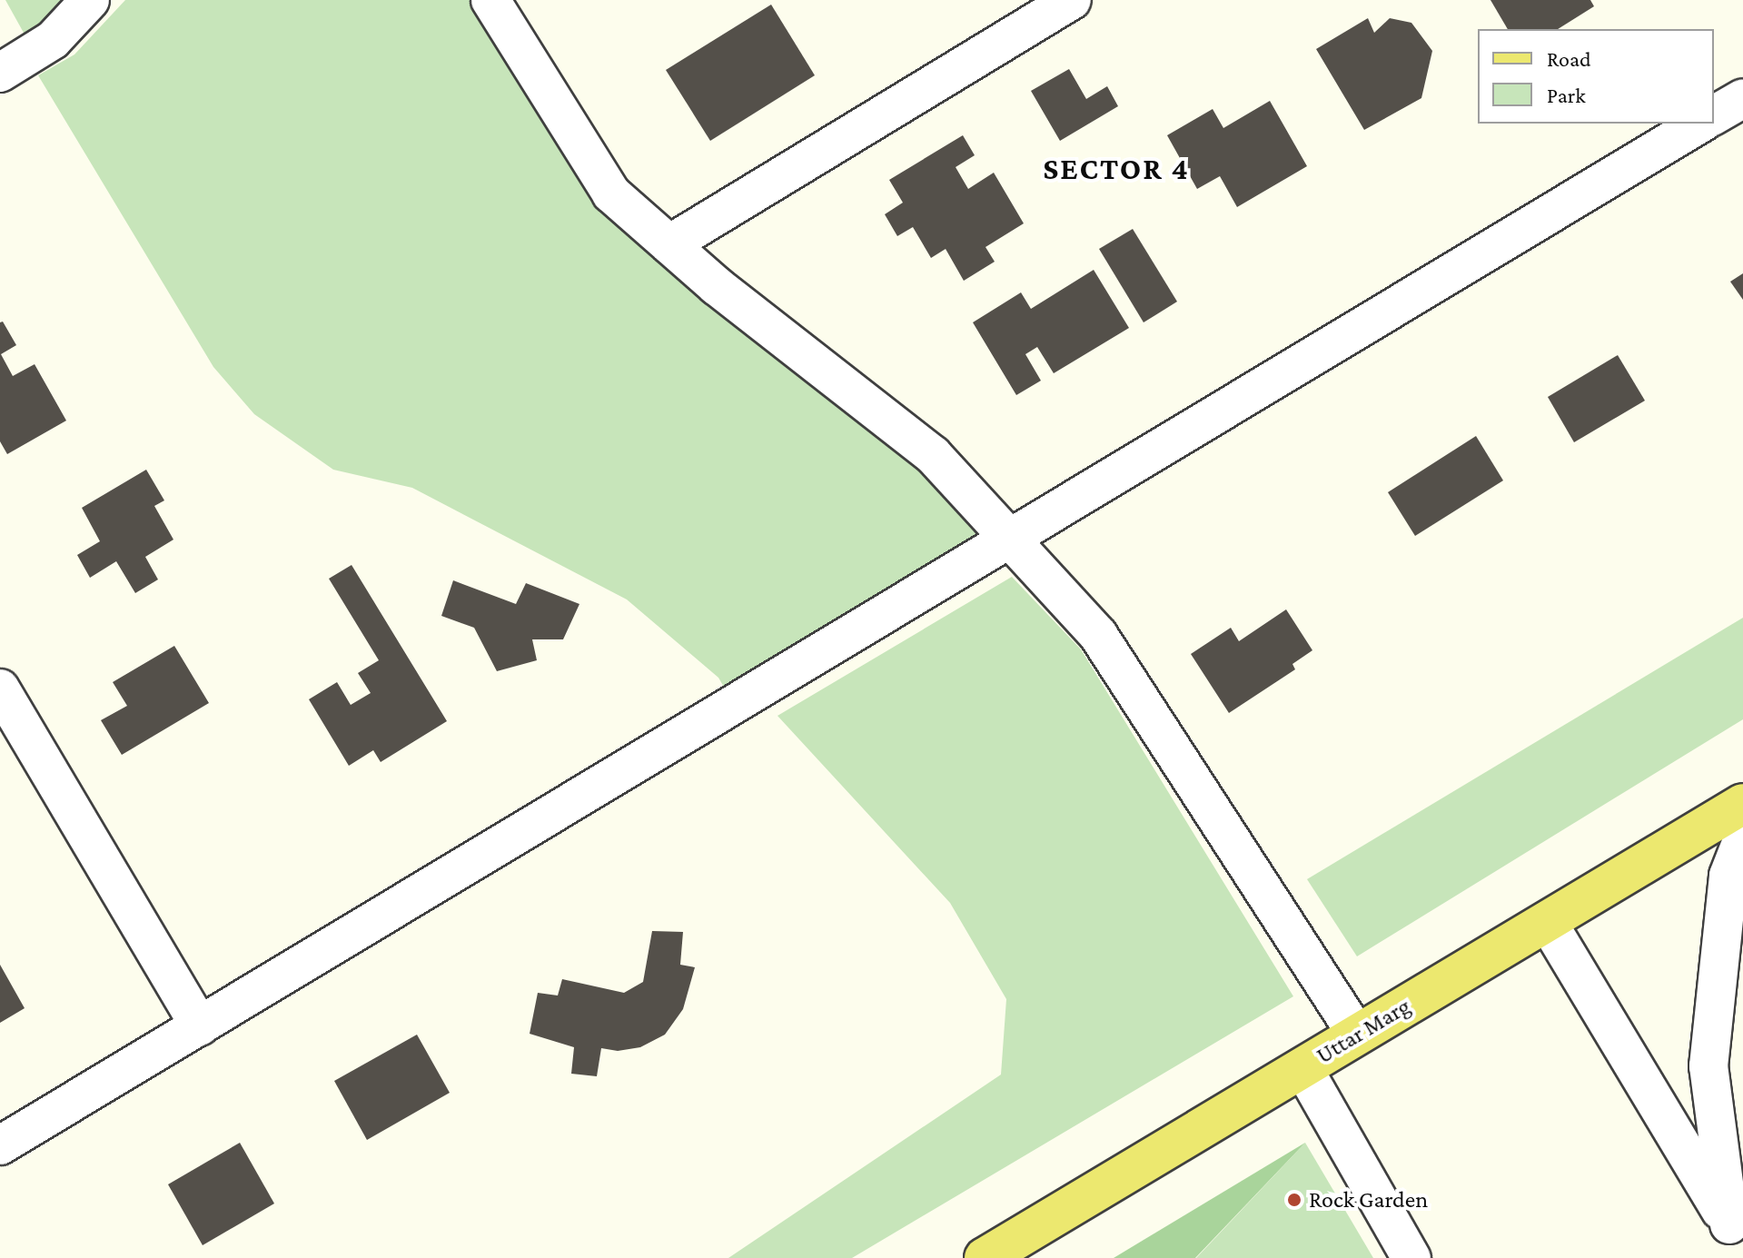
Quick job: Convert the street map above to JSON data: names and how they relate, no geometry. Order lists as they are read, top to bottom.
{
  "streets": {
    "main road": ["Uttar Marg"]
  },
  "districts": ["SECTOR 4"],
  "places": ["Rock Garden"],
  "legend": ["Road", "Park"]
}
